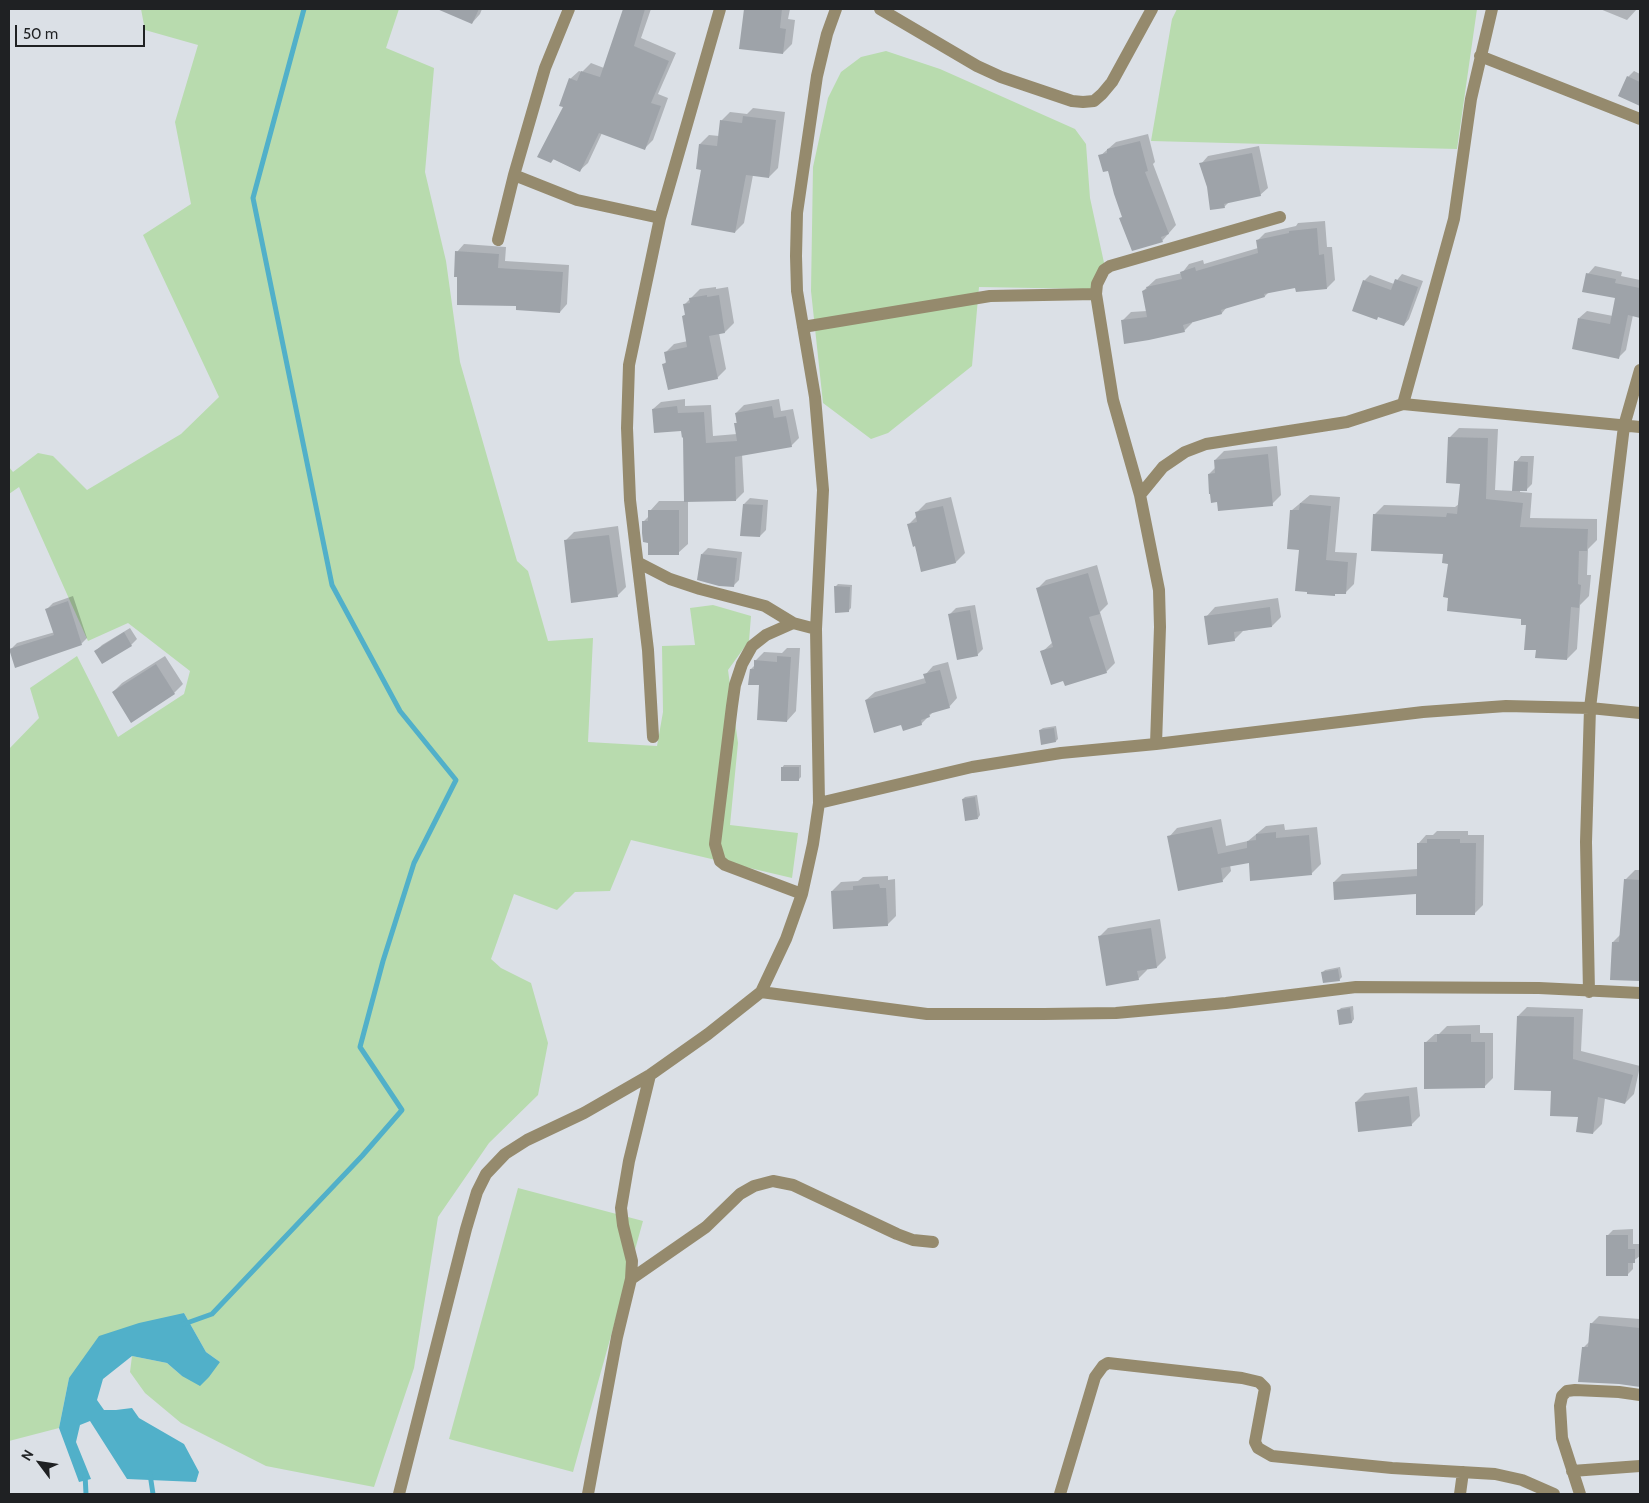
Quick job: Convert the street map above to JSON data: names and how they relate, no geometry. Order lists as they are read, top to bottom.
{
  "scale_bar": "50 m",
  "north": "top left"
}
